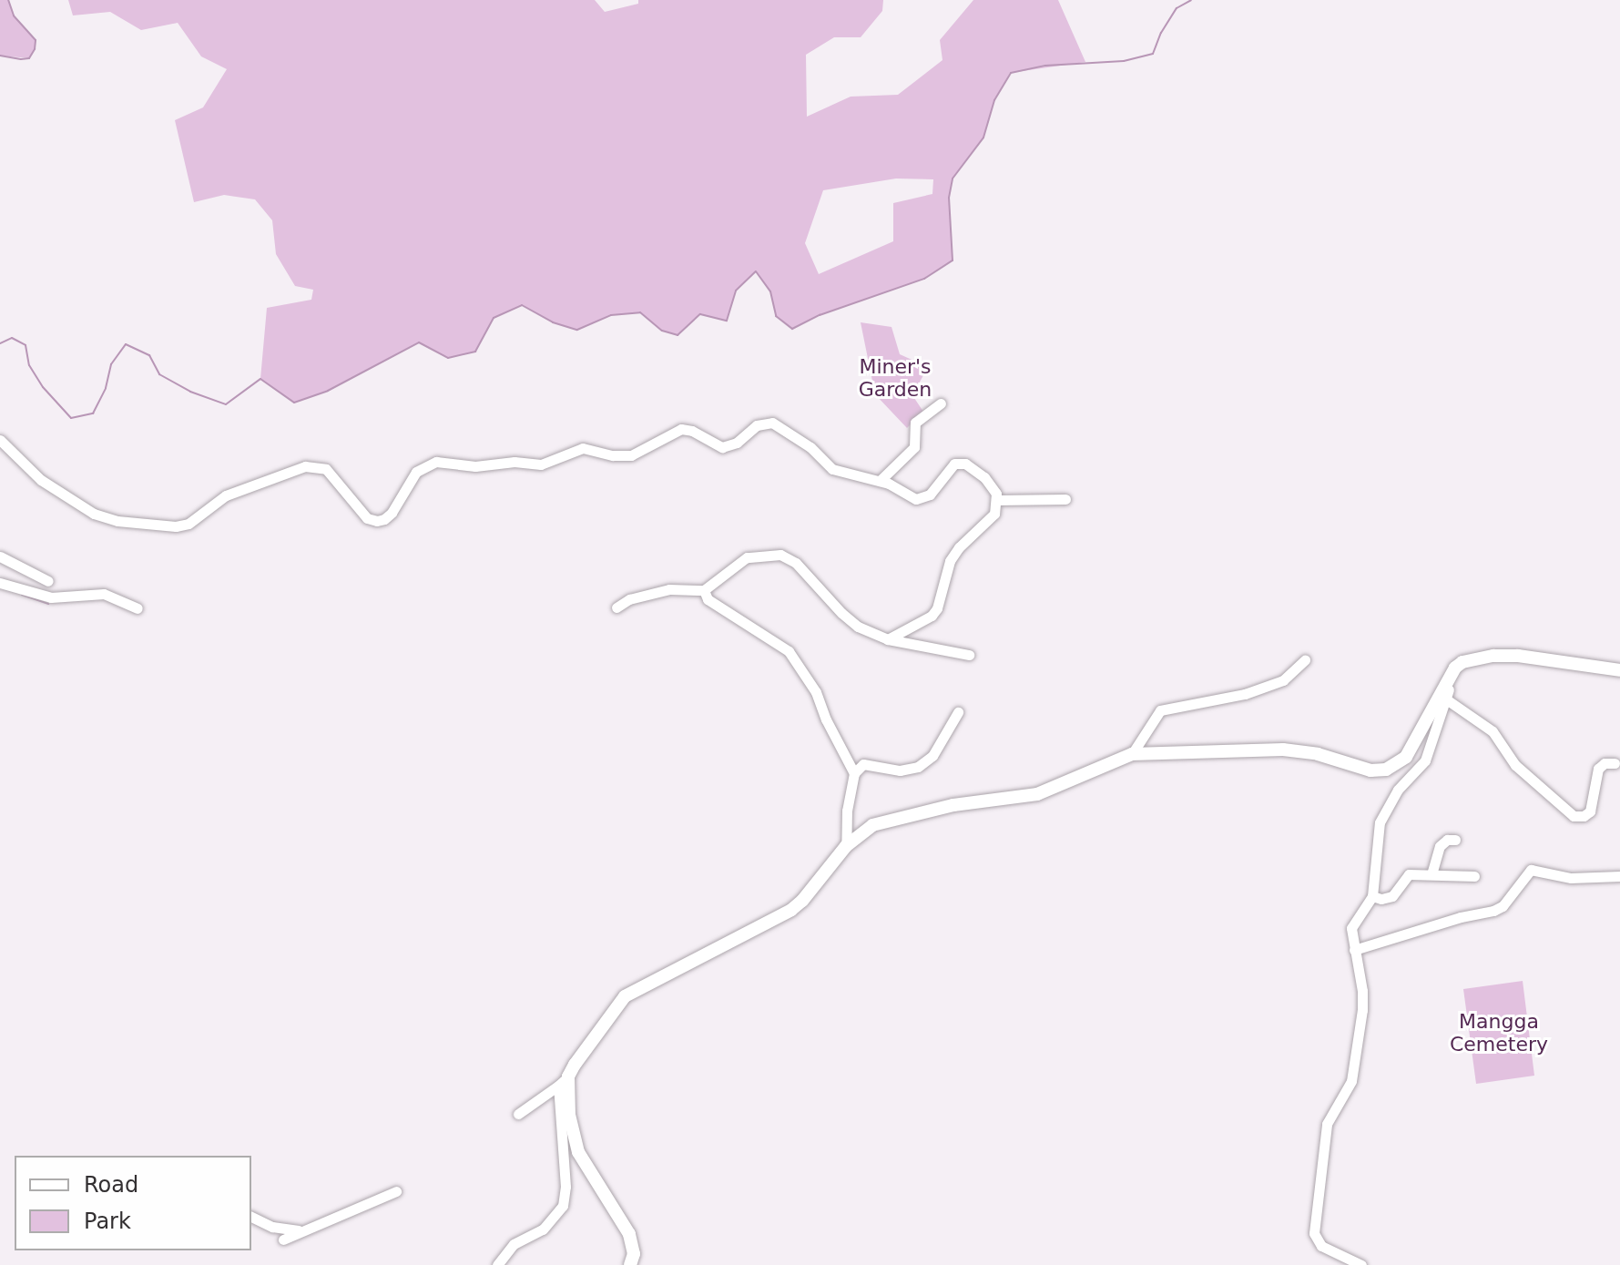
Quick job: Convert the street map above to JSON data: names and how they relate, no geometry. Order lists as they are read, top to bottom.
{
  "parks": ["Miner's Garden", "Mangga Cemetery"],
  "legend": ["Road", "Park"]
}
